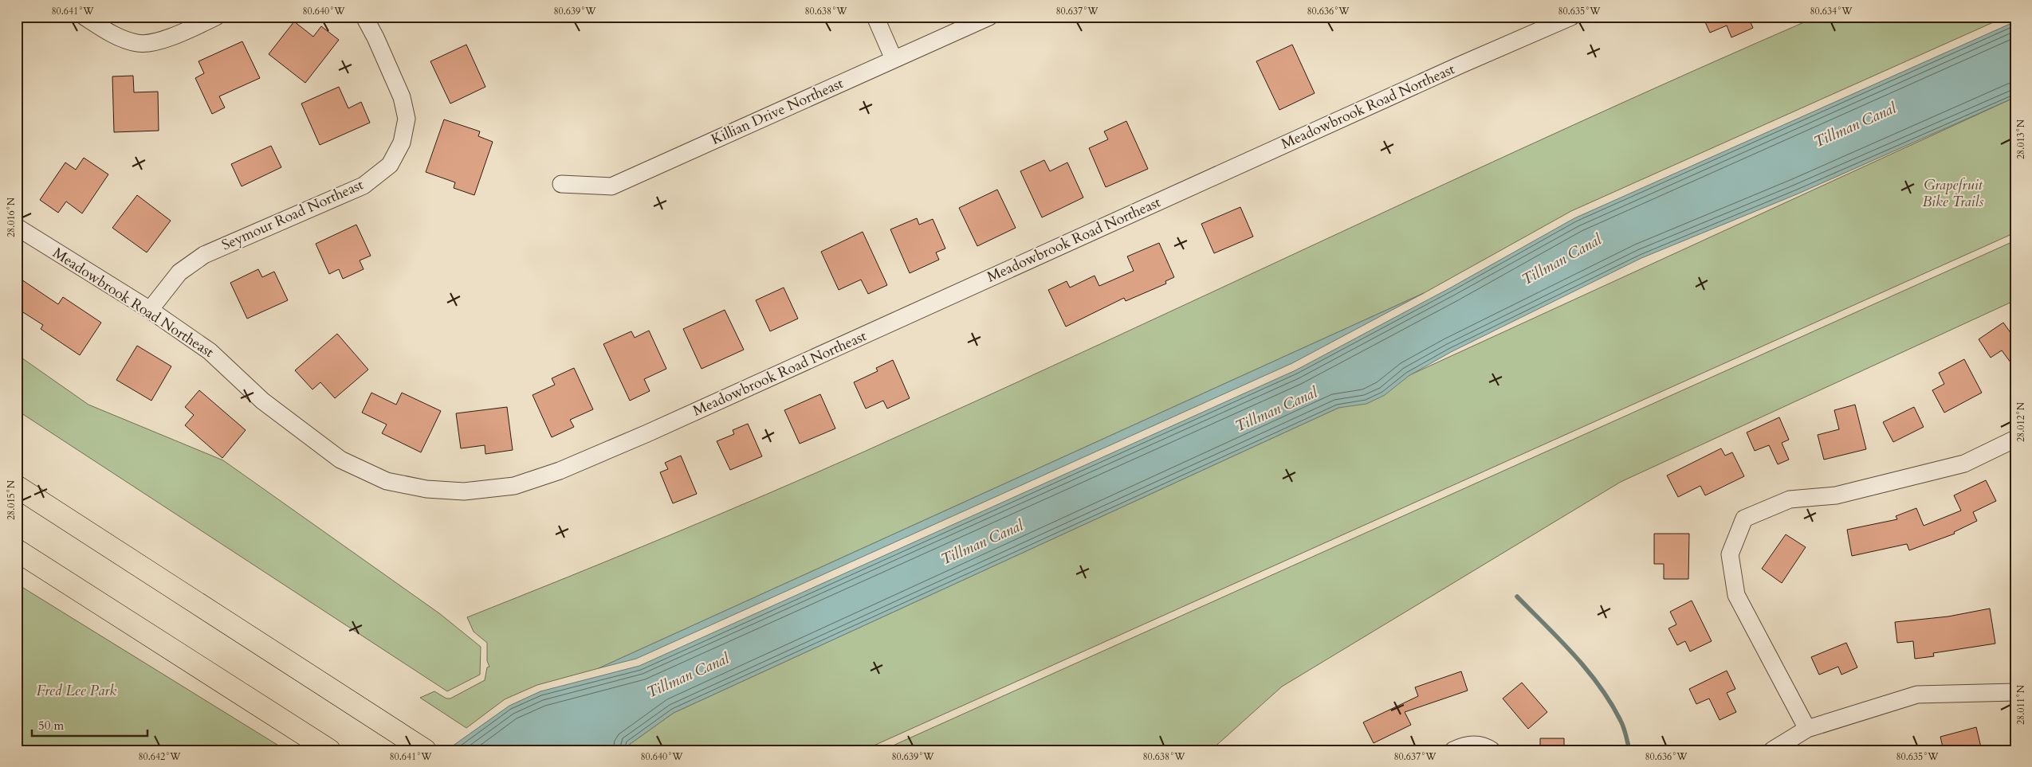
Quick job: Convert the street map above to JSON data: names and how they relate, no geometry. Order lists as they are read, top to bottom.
{
  "streets": {
    "street": ["Meadowbrook Road Northeast", "Killian Drive Northeast", "Seymour Road Northeast"]
  },
  "crossings": [
    ["Meadowbrook Road Northeast", "Seymour Road Northeast"]
  ],
  "water": ["Tillman Canal"],
  "parks": ["Grapefruit Bike Trails", "Fred Lee Park"],
  "scale_bar": "50 m",
  "coordinates": [
    "80.641°W",
    "80.640°W",
    "80.639°W",
    "80.638°W",
    "80.637°W",
    "80.636°W",
    "80.635°W",
    "80.634°W",
    "28.013°N",
    "28.016°N",
    "28.012°N",
    "28.015°N",
    "28.011°N",
    "80.642°W"
  ]
}
